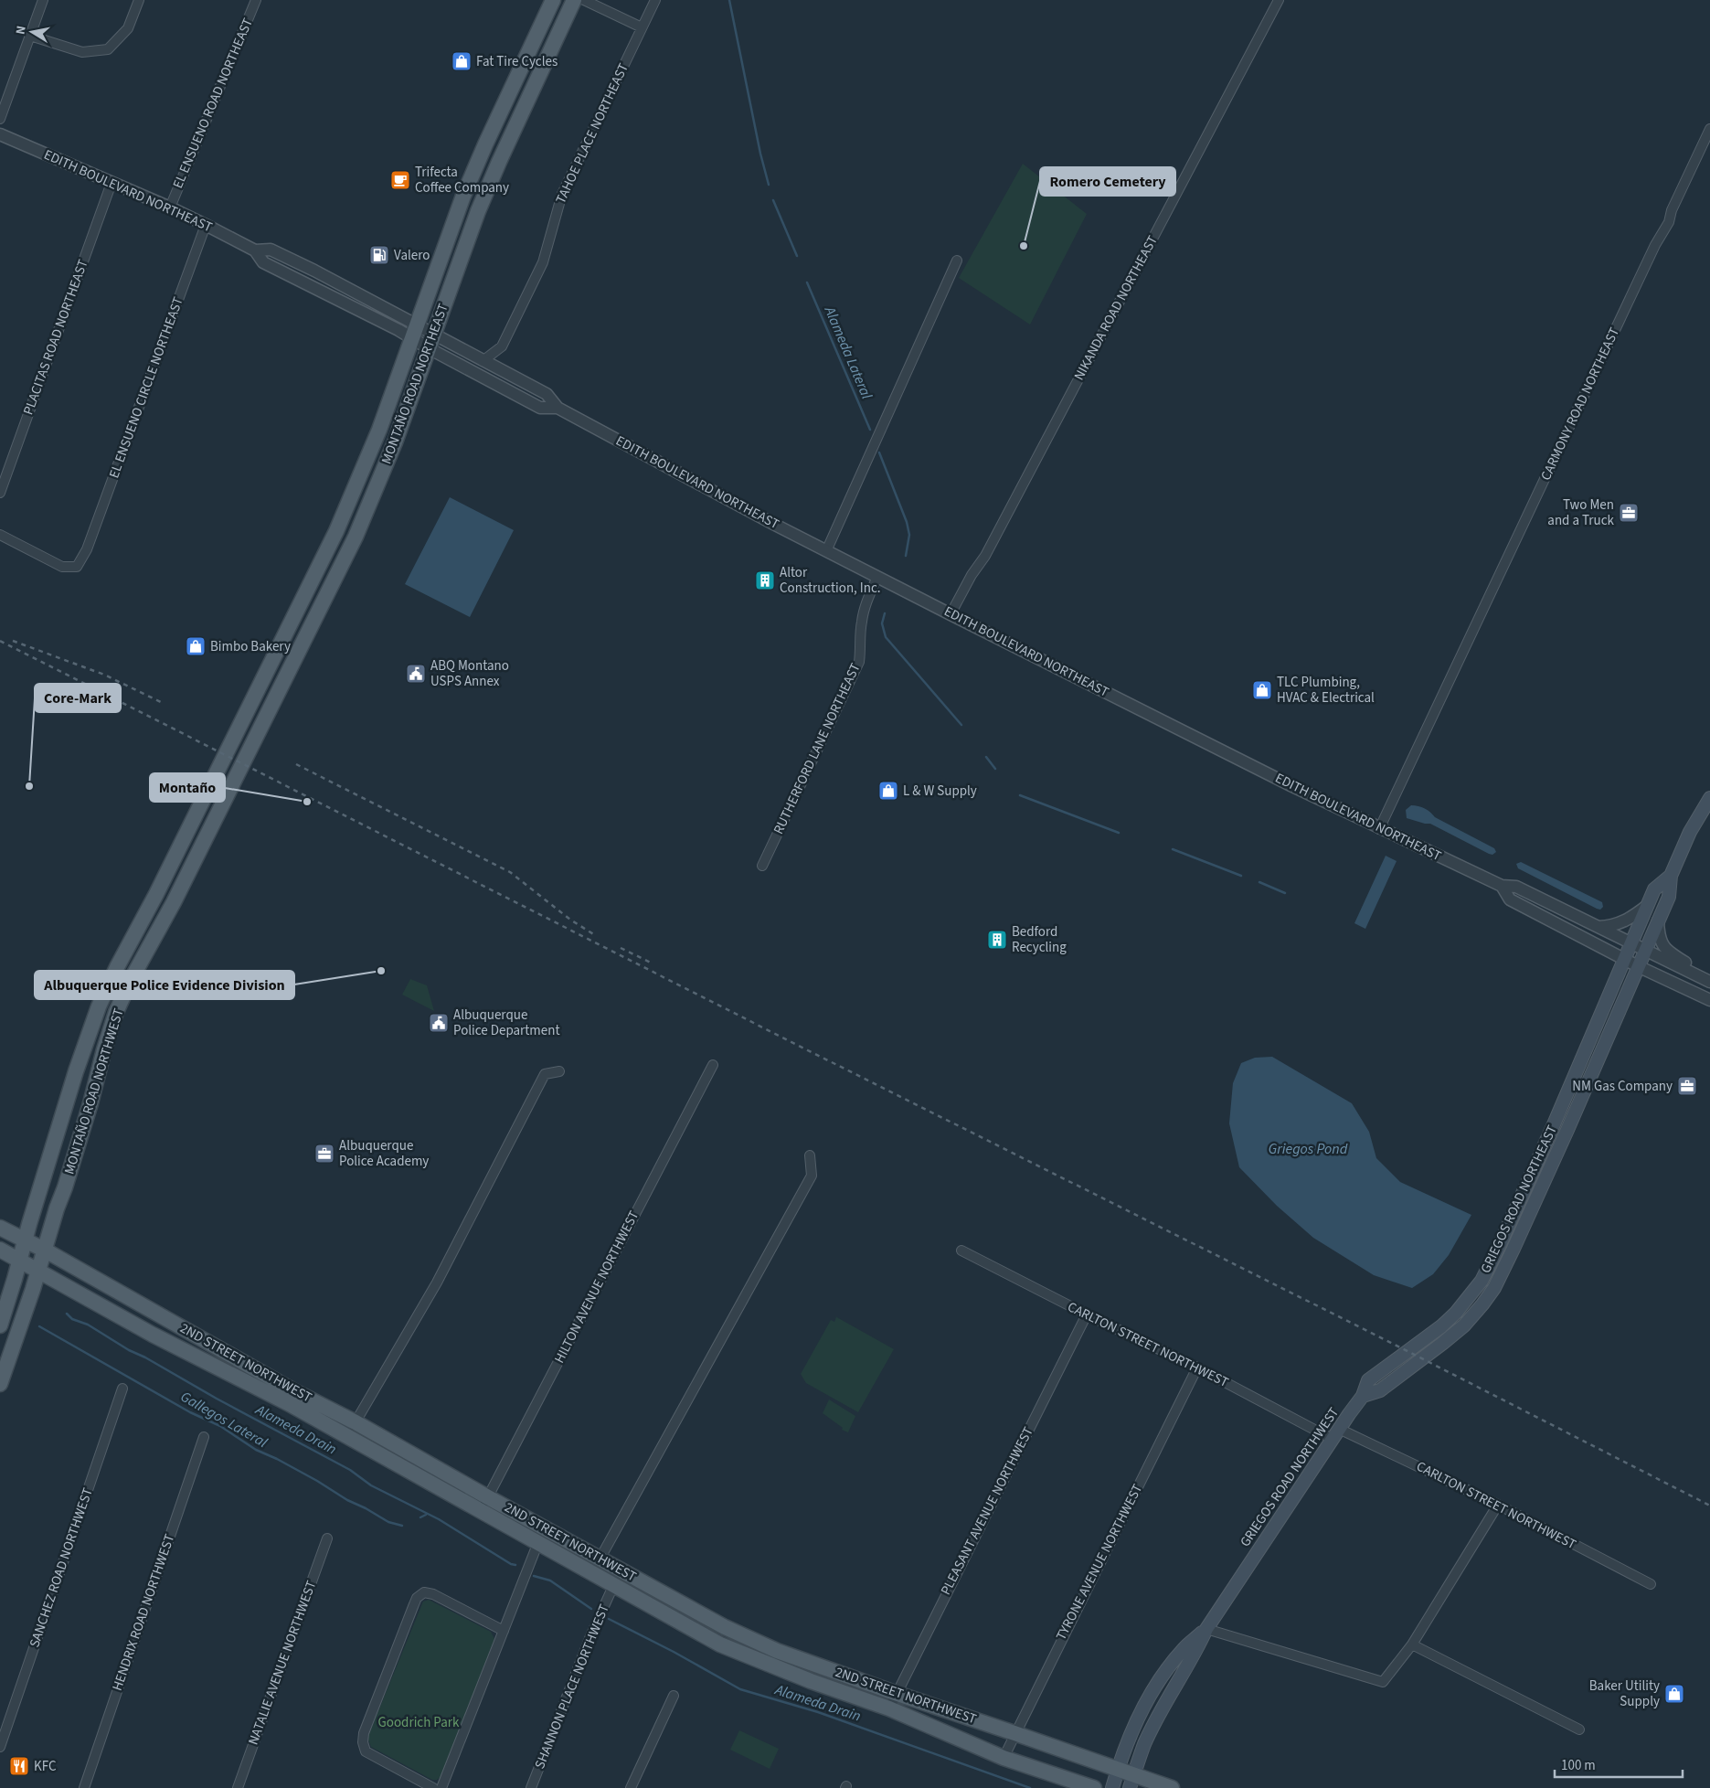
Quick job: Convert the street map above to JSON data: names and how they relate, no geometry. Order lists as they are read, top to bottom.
{
  "streets": {
    "main road": [
      "MONTAÑO ROAD NORTHEAST",
      "MONTAÑO ROAD NORTHWEST",
      "GRIEGOS ROAD NORTHEAST",
      "2ND STREET NORTHWEST",
      "GRIEGOS ROAD NORTHWEST"
    ],
    "street": [
      "EL ENSUENO ROAD NORTHEAST",
      "TAHOE PLACE NORTHEAST",
      "EDITH BOULEVARD NORTHEAST",
      "NIKANDA ROAD NORTHEAST",
      "PLACITAS ROAD NORTHEAST",
      "EL ENSUENO CIRCLE NORTHEAST",
      "CARMONY ROAD NORTHEAST",
      "RUTHERFORD LANE NORTHEAST",
      "HILTON AVENUE NORTHWEST",
      "CARLTON STREET NORTHWEST",
      "PLEASANT AVENUE NORTHWEST",
      "TYRONE AVENUE NORTHWEST",
      "SANCHEZ ROAD NORTHWEST",
      "HENDRIX ROAD NORTHWEST",
      "NATALIE AVENUE NORTHWEST",
      "SHANNON PLACE NORTHWEST"
    ]
  },
  "crossings": [
    ["EL ENSUENO ROAD NORTHEAST", "EDITH BOULEVARD NORTHEAST"],
    ["TAHOE PLACE NORTHEAST", "EDITH BOULEVARD NORTHEAST"],
    ["EDITH BOULEVARD NORTHEAST", "NIKANDA ROAD NORTHEAST"],
    ["EDITH BOULEVARD NORTHEAST", "PLACITAS ROAD NORTHEAST"],
    ["EDITH BOULEVARD NORTHEAST", "MONTAÑO ROAD NORTHEAST"],
    ["EDITH BOULEVARD NORTHEAST", "EL ENSUENO CIRCLE NORTHEAST"],
    ["EDITH BOULEVARD NORTHEAST", "CARMONY ROAD NORTHEAST"],
    ["EDITH BOULEVARD NORTHEAST", "RUTHERFORD LANE NORTHEAST"],
    ["EDITH BOULEVARD NORTHEAST", "GRIEGOS ROAD NORTHEAST"],
    ["MONTAÑO ROAD NORTHEAST", "MONTAÑO ROAD NORTHWEST"],
    ["MONTAÑO ROAD NORTHWEST", "2ND STREET NORTHWEST"],
    ["GRIEGOS ROAD NORTHEAST", "GRIEGOS ROAD NORTHWEST"],
    ["HILTON AVENUE NORTHWEST", "2ND STREET NORTHWEST"],
    ["CARLTON STREET NORTHWEST", "GRIEGOS ROAD NORTHWEST"],
    ["CARLTON STREET NORTHWEST", "PLEASANT AVENUE NORTHWEST"],
    ["CARLTON STREET NORTHWEST", "TYRONE AVENUE NORTHWEST"],
    ["2ND STREET NORTHWEST", "GRIEGOS ROAD NORTHWEST"],
    ["2ND STREET NORTHWEST", "PLEASANT AVENUE NORTHWEST"],
    ["2ND STREET NORTHWEST", "TYRONE AVENUE NORTHWEST"],
    ["2ND STREET NORTHWEST", "SHANNON PLACE NORTHWEST"]
  ],
  "water": [
    "Alameda Lateral",
    "Griegos Pond",
    "Gallegos Lateral",
    "Alameda Drain"
  ],
  "parks": ["Goodrich Park"],
  "places": {
    "shop": [
      "Fat Tire Cycles",
      "Bimbo Bakery",
      "TLC Plumbing, HVAC & Electrical",
      "L & W Supply",
      "Baker Utility Supply"
    ],
    "cafe": ["Trifecta Coffee Company"],
    "other": [
      "Romero Cemetery",
      "Core-Mark",
      "Montaño",
      "Albuquerque Police Evidence Division"
    ],
    "fuel station": ["Valero"],
    "office": ["Two Men and a Truck", "NM Gas Company", "Albuquerque Police Academy"],
    "building": ["Altor Construction, Inc.", "Bedford Recycling"],
    "public building": ["ABQ Montano USPS Annex", "Albuquerque Police Department"],
    "restaurant": ["KFC"]
  },
  "scale_bar": "100 m",
  "north": "left"
}
